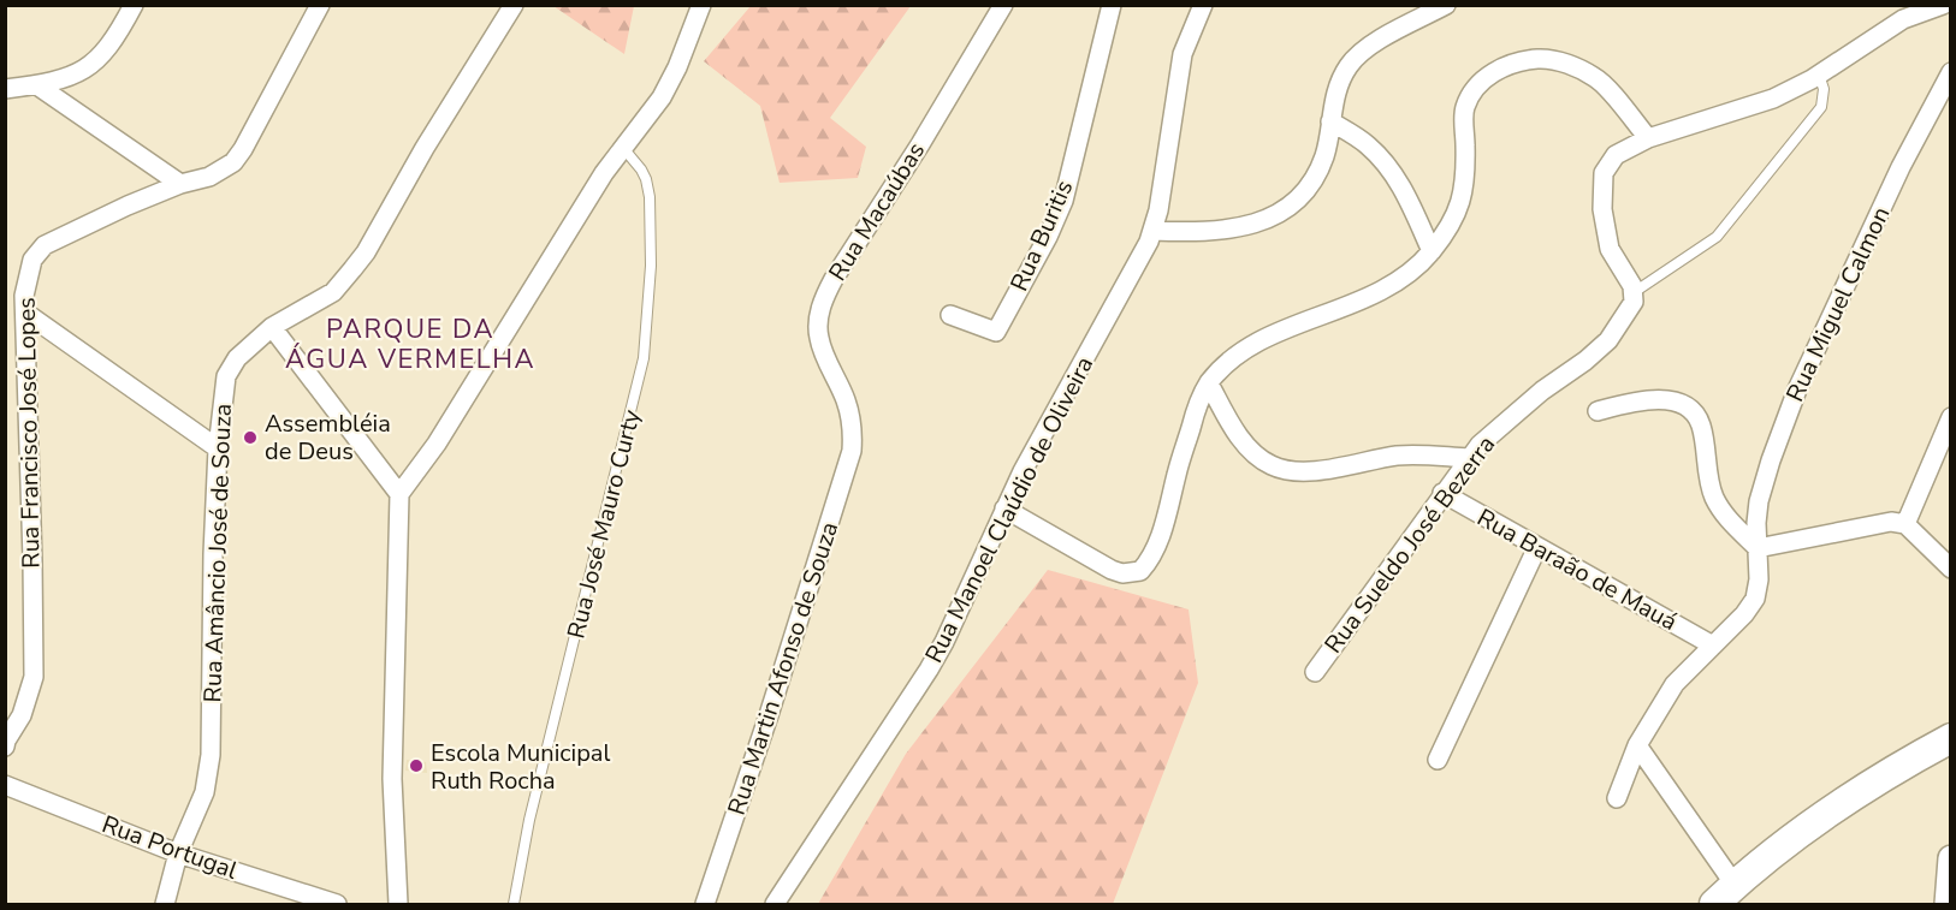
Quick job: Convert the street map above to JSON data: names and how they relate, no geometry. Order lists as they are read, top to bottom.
{
  "streets": {
    "street": [
      "Rua Macaúbas",
      "Rua Buritis",
      "Rua Miguel Calmon",
      "Rua Francisco José Lopes",
      "Rua Manoel Claúdio de Oliveira",
      "Rua Sueldo José Bezerra",
      "Rua Amâncio José de Souza",
      "Rua Baraão de Mauá",
      "Rua Martin Afonso de Souza",
      "Rua Portugal"
    ],
    "lane": ["Rua José Mauro Curty"]
  },
  "crossings": [
    ["Rua Macaúbas", "Rua Martin Afonso de Souza"],
    ["Rua Miguel Calmon", "Rua Baraão de Mauá"],
    ["Rua Sueldo José Bezerra", "Rua Baraão de Mauá"],
    ["Rua Amâncio José de Souza", "Rua Portugal"]
  ],
  "districts": ["PARQUE DA ÁGUA VERMELHA"],
  "places": ["Assembléia de Deus", "Escola Municipal Ruth Rocha"]
}
